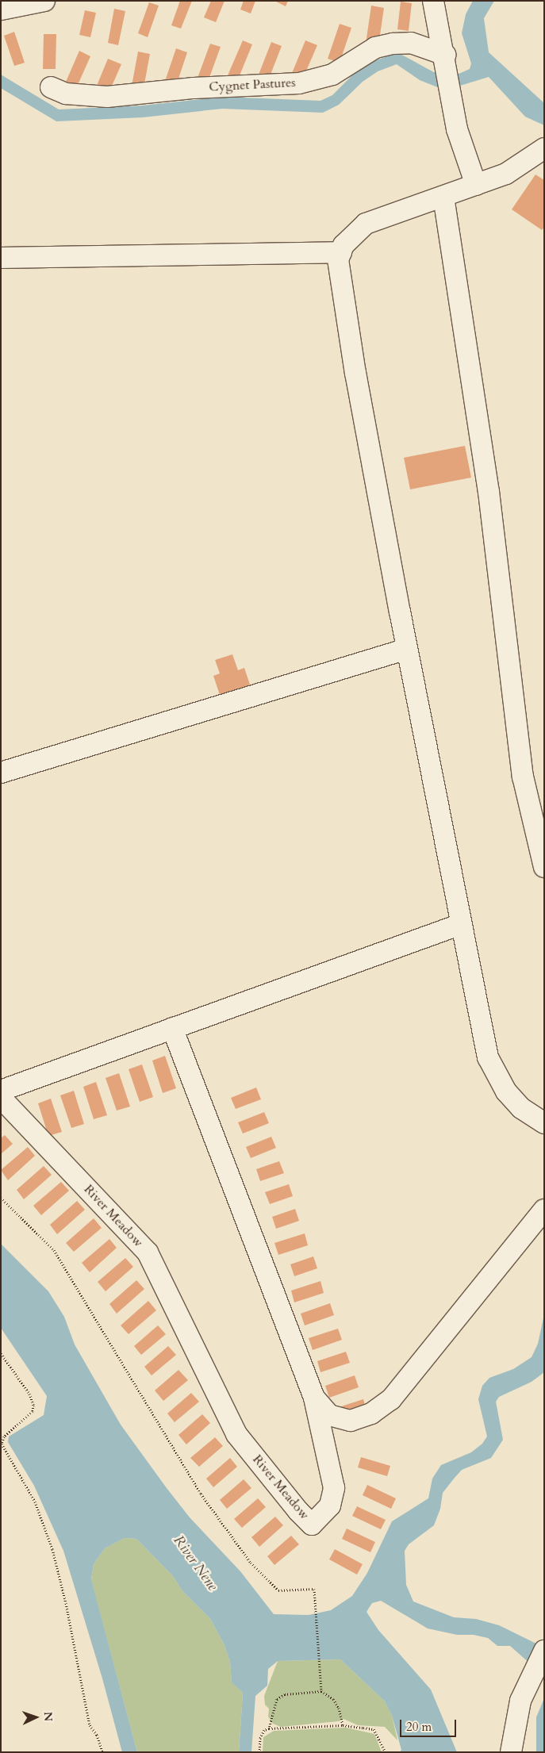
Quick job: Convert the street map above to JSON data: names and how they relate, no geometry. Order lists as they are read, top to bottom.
{
  "streets": {
    "street": ["Cygnet Pastures", "River Meadow"]
  },
  "water": ["River Nene"],
  "scale_bar": "20 m",
  "north": "right"
}
